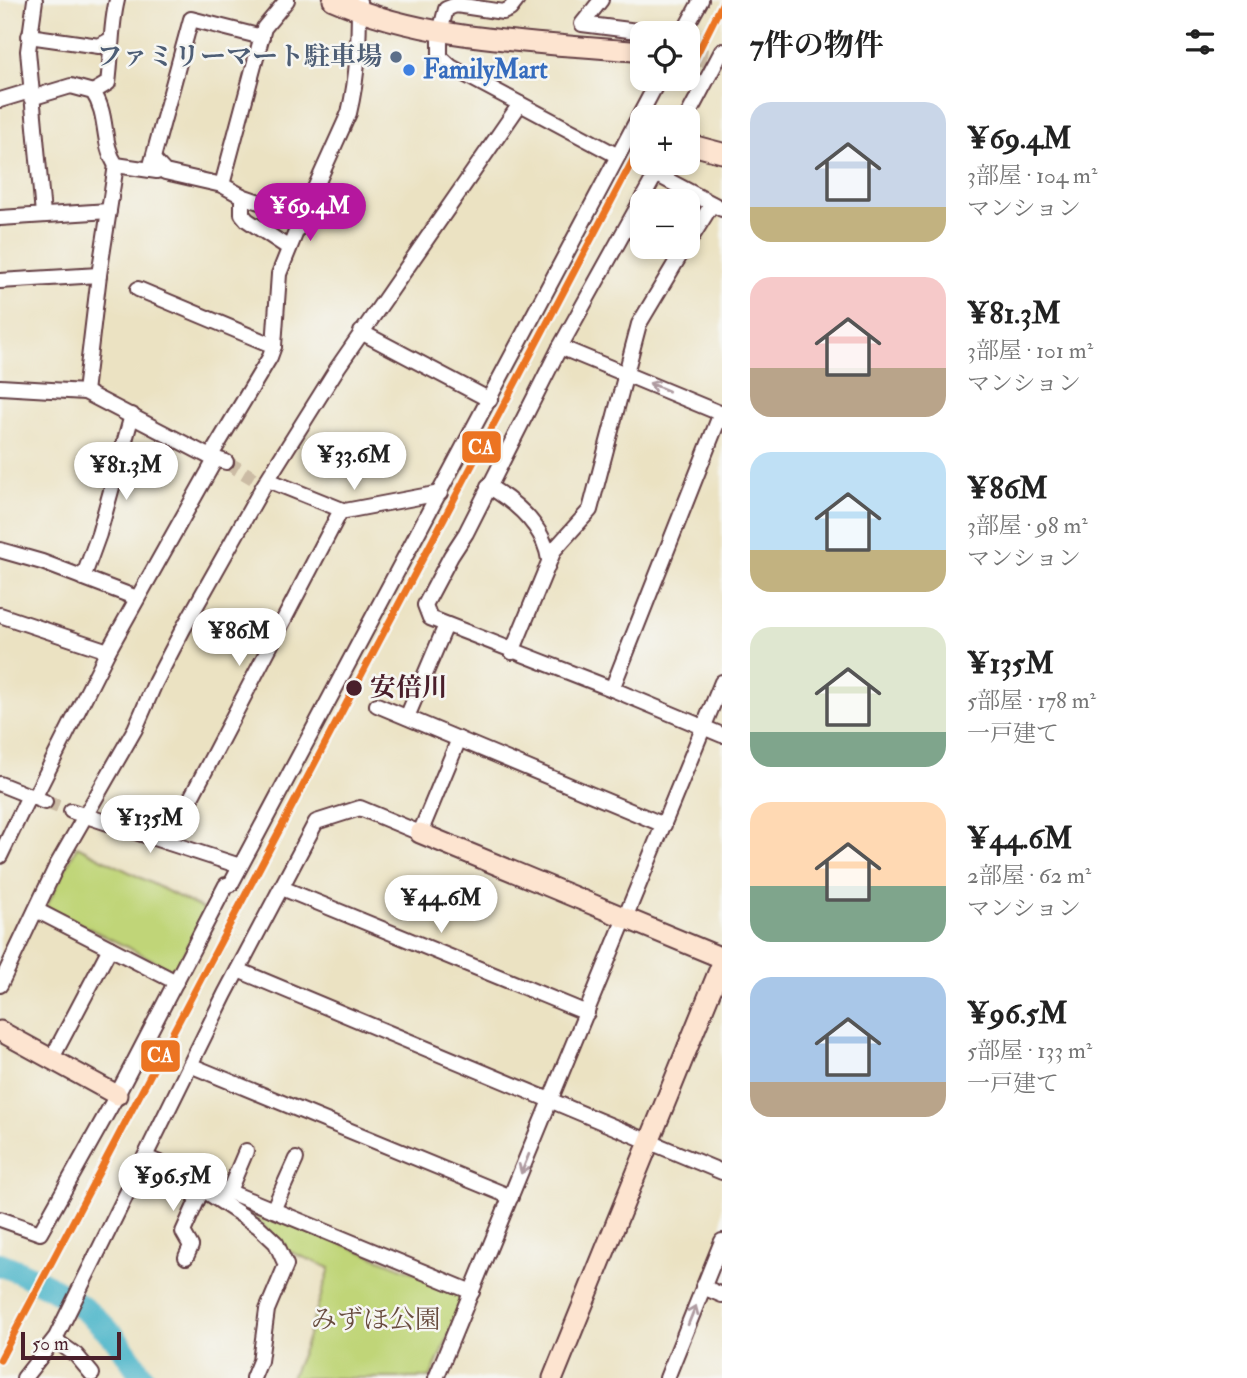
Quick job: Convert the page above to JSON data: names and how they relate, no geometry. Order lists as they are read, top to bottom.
{
  "parks": ["みずほ公園"],
  "places": ["ファミリーマート駐車場", "FamilyMart", "安倍川"],
  "lines": ["transit line CA"],
  "scale_bar": "50 m",
  "page": {
    "heading": "7件の物件",
    "map_buttons": ["+", "−"],
    "list": [
      {
        "name": "¥69.4M",
        "note": "3部屋 · 104 m² · マンション"
      },
      {
        "name": "¥81.3M",
        "note": "3部屋 · 101 m² · マンション"
      },
      {
        "name": "¥86M",
        "note": "3部屋 · 98 m² · マンション"
      },
      {
        "name": "¥135M",
        "note": "5部屋 · 178 m² · 一戸建て"
      },
      {
        "name": "¥44.6M",
        "note": "2部屋 · 62 m² · マンション"
      },
      {
        "name": "¥96.5M",
        "note": "5部屋 · 133 m² · 一戸建て"
      }
    ],
    "price": [
      "¥69.4M",
      "¥33.6M",
      "¥81.3M",
      "¥86M",
      "¥135M",
      "¥44.6M",
      "¥96.5M"
    ],
    "scale": "50 m"
  }
}
